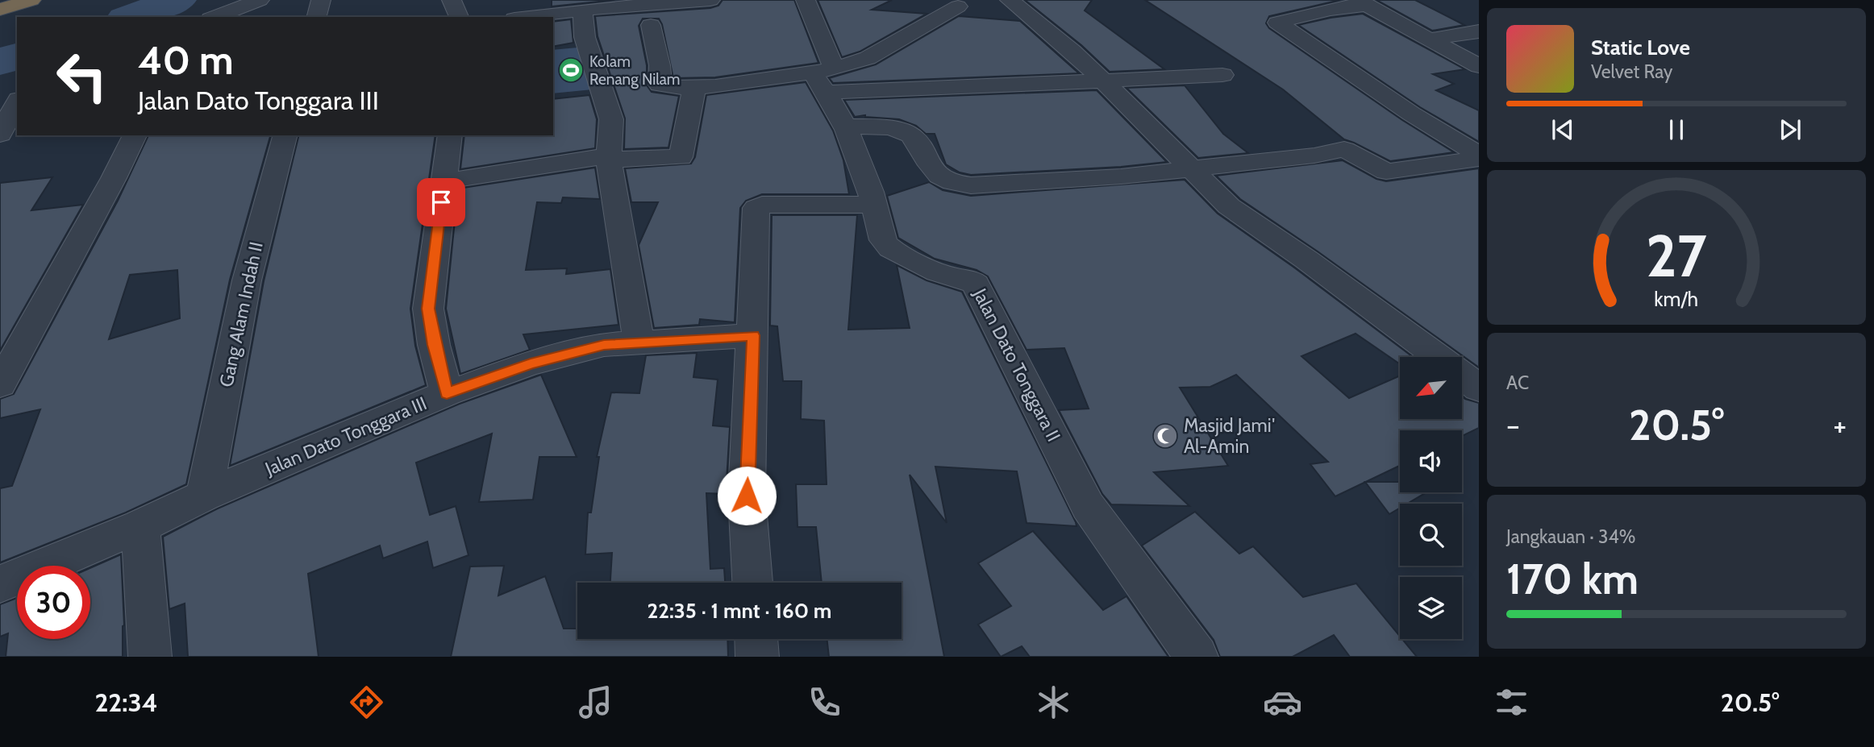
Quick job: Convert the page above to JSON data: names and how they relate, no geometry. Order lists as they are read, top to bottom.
{
  "streets": {
    "street": ["Gang Alam Indah II", "Jalan Dato Tonggara II", "Jalan Dato Tonggara III"]
  },
  "crossings": [
    ["Gang Alam Indah II", "Jalan Dato Tonggara III"]
  ],
  "places": {
    "sports": ["Kolam Renang Nilam"],
    "mosque": ["Masjid Jami' Al-Amin"]
  },
  "north": "bottom left",
  "page": {
    "turn": ["40 m", "Jalan Dato Tonggara III"],
    "song": ["Static Love", "Velvet Ray"],
    "tile": [
      "AC",
      ["Jangkauan · 34%", "170 km"]
    ],
    "heat": ["−", "20.5°", "+"],
    "limit": "30",
    "trip": "22:35 · 1 mnt · 160 m",
    "tabs": ["22:34", "20.5°"],
    "gauge": ["27", "km/h"]
  }
}
